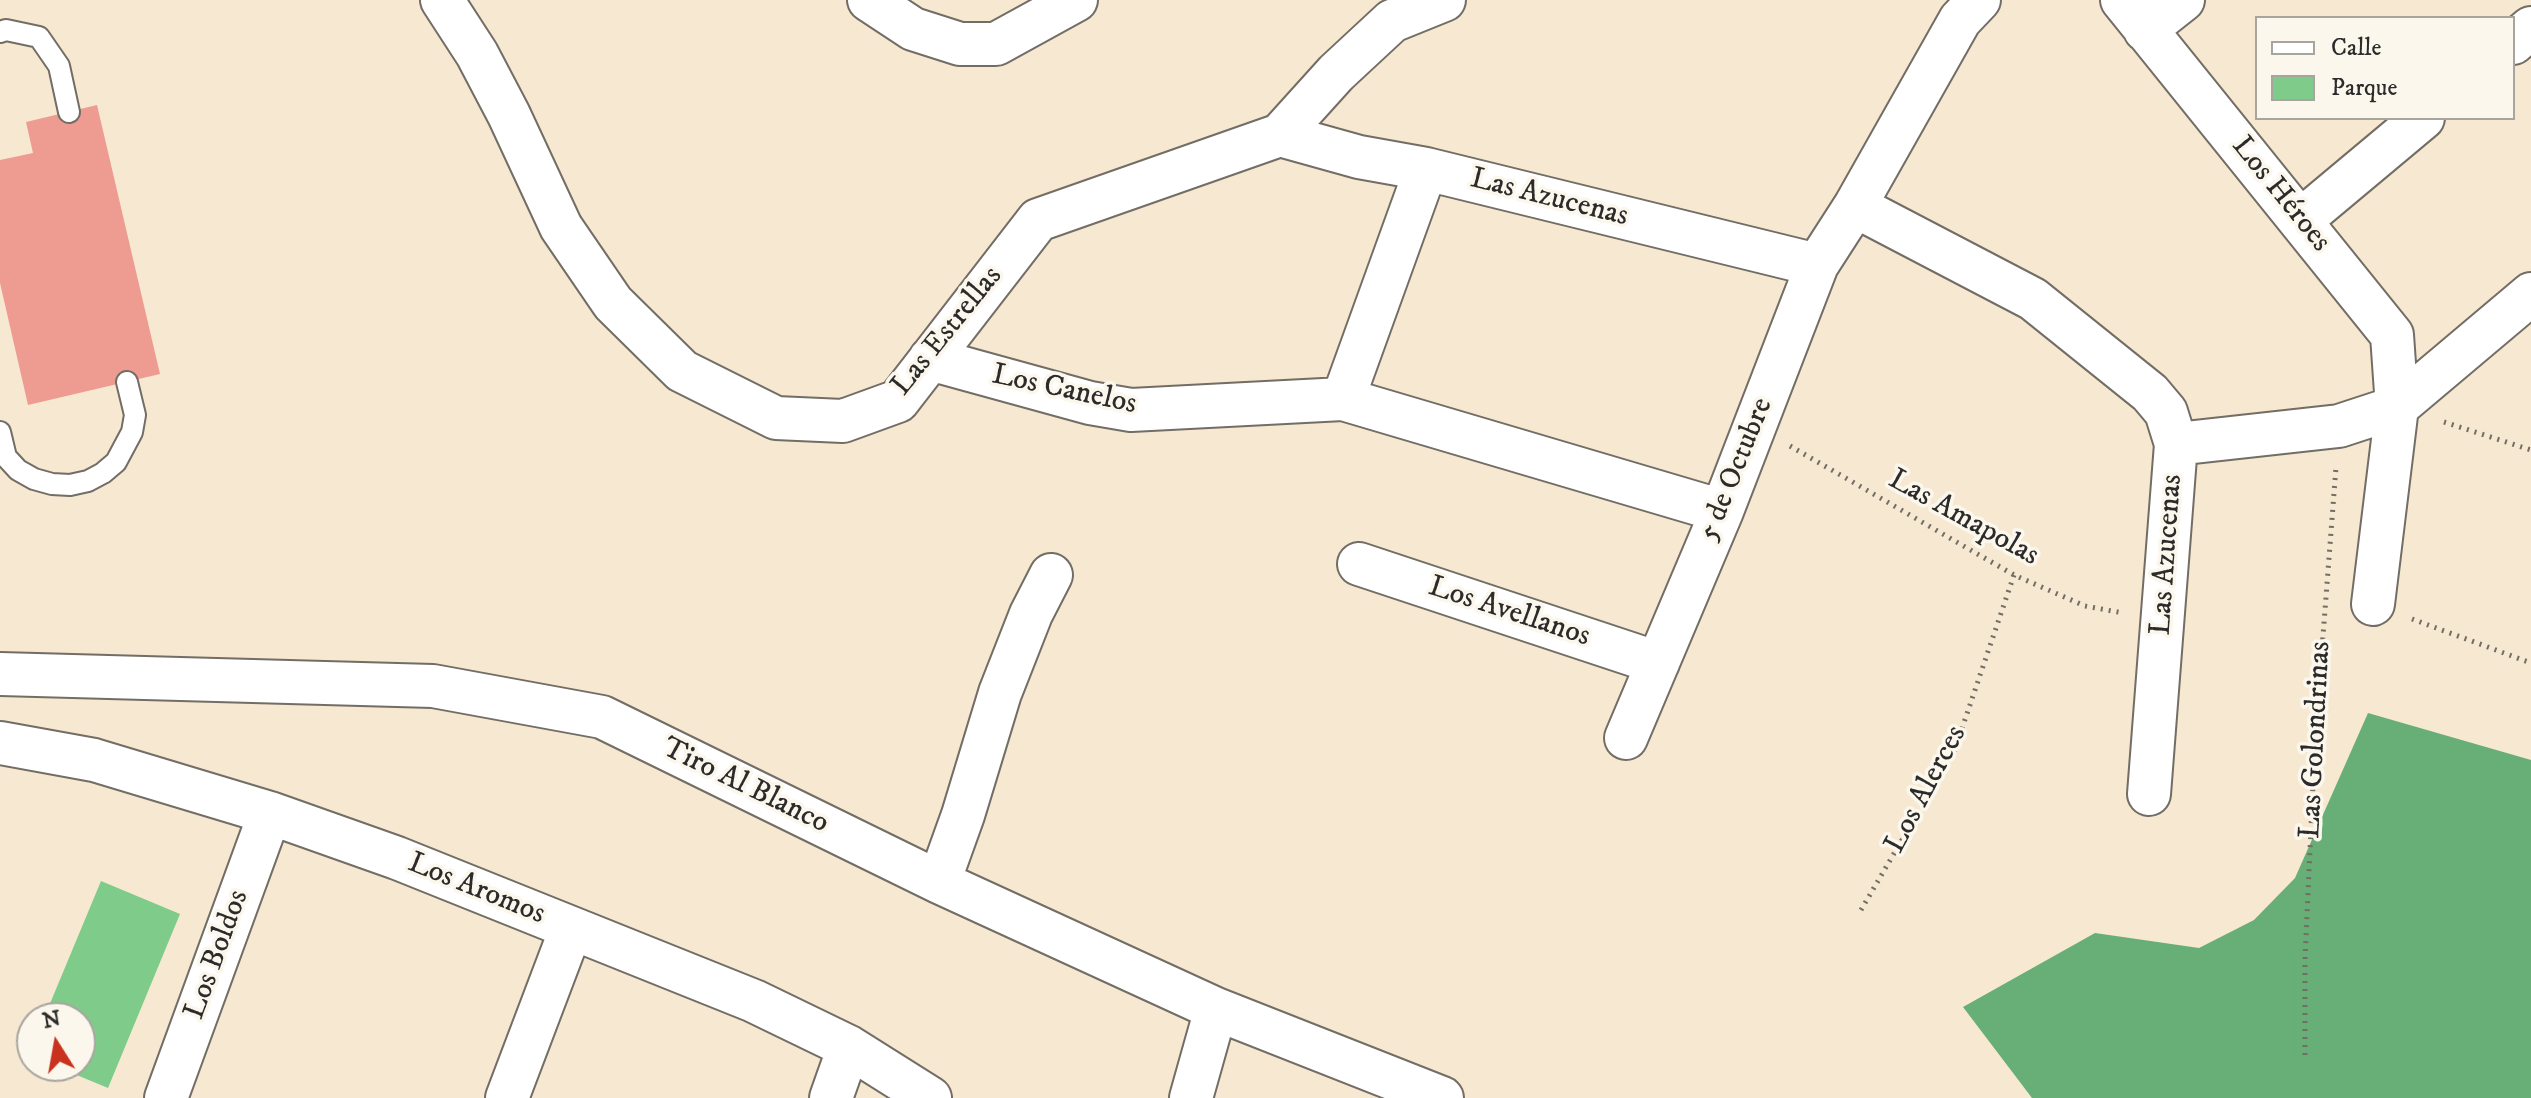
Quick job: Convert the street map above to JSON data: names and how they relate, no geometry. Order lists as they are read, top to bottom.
{
  "streets": {
    "street": [
      "Los Héroes",
      "Las Azucenas",
      "Las Estrellas",
      "Los Canelos",
      "5 de Octubre",
      "Los Avellanos",
      "Tiro Al Blanco",
      "Los Aromos",
      "Los Boldos"
    ],
    "path": ["Las Amapolas", "Las Golondrinas", "Los Alerces"]
  },
  "crossings": [
    ["Los Héroes", "Las Azucenas"],
    ["Las Azucenas", "Las Estrellas"],
    ["Las Azucenas", "5 de Octubre"],
    ["Las Azucenas", "Las Amapolas"],
    ["Las Azucenas", "Las Golondrinas"],
    ["Las Estrellas", "Los Canelos"],
    ["Los Canelos", "5 de Octubre"],
    ["5 de Octubre", "Las Amapolas"],
    ["5 de Octubre", "Los Avellanos"],
    ["Las Amapolas", "Los Alerces"],
    ["Los Aromos", "Los Boldos"]
  ],
  "legend": ["Calle", "Parque"],
  "north": "top"
}
